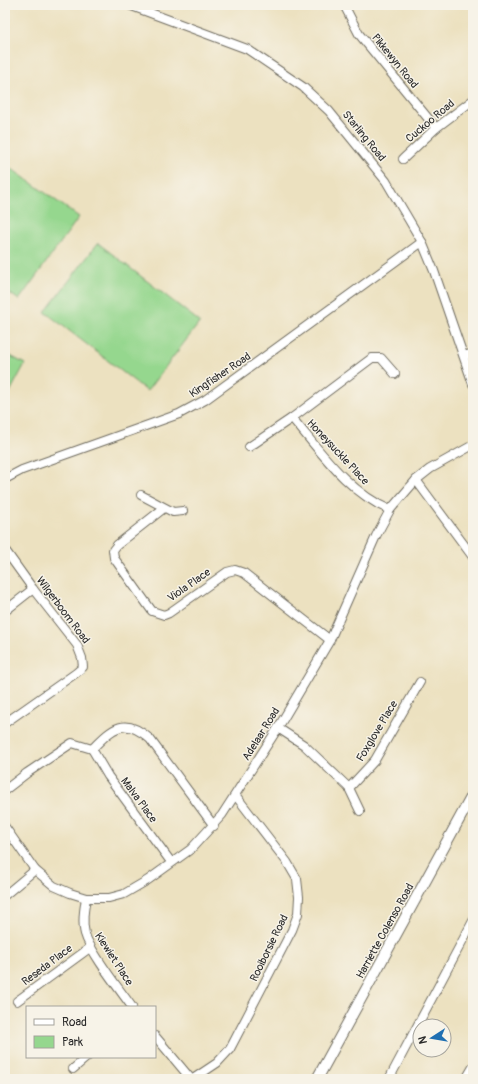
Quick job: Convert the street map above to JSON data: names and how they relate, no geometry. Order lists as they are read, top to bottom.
{
  "streets": {
    "street": [
      "Pikkewyn Road",
      "Cuckoo Road",
      "Starling Road",
      "Kingfisher Road",
      "Honeysuckle Place",
      "Viola Place",
      "Wilgerboom Road",
      "Foxglove Place",
      "Adelaar Road",
      "Malva Place",
      "Harriette Colenso Road",
      "Rooiborsie Road",
      "Kiewiet Place",
      "Reseda Place"
    ]
  },
  "crossings": [
    ["Pikkewyn Road", "Cuckoo Road"],
    ["Starling Road", "Kingfisher Road"],
    ["Honeysuckle Place", "Adelaar Road"],
    ["Viola Place", "Adelaar Road"],
    ["Adelaar Road", "Malva Place"],
    ["Adelaar Road", "Rooiborsie Road"],
    ["Adelaar Road", "Kiewiet Place"],
    ["Kiewiet Place", "Reseda Place"]
  ],
  "legend": ["Road", "Park"],
  "north": "left"
}
